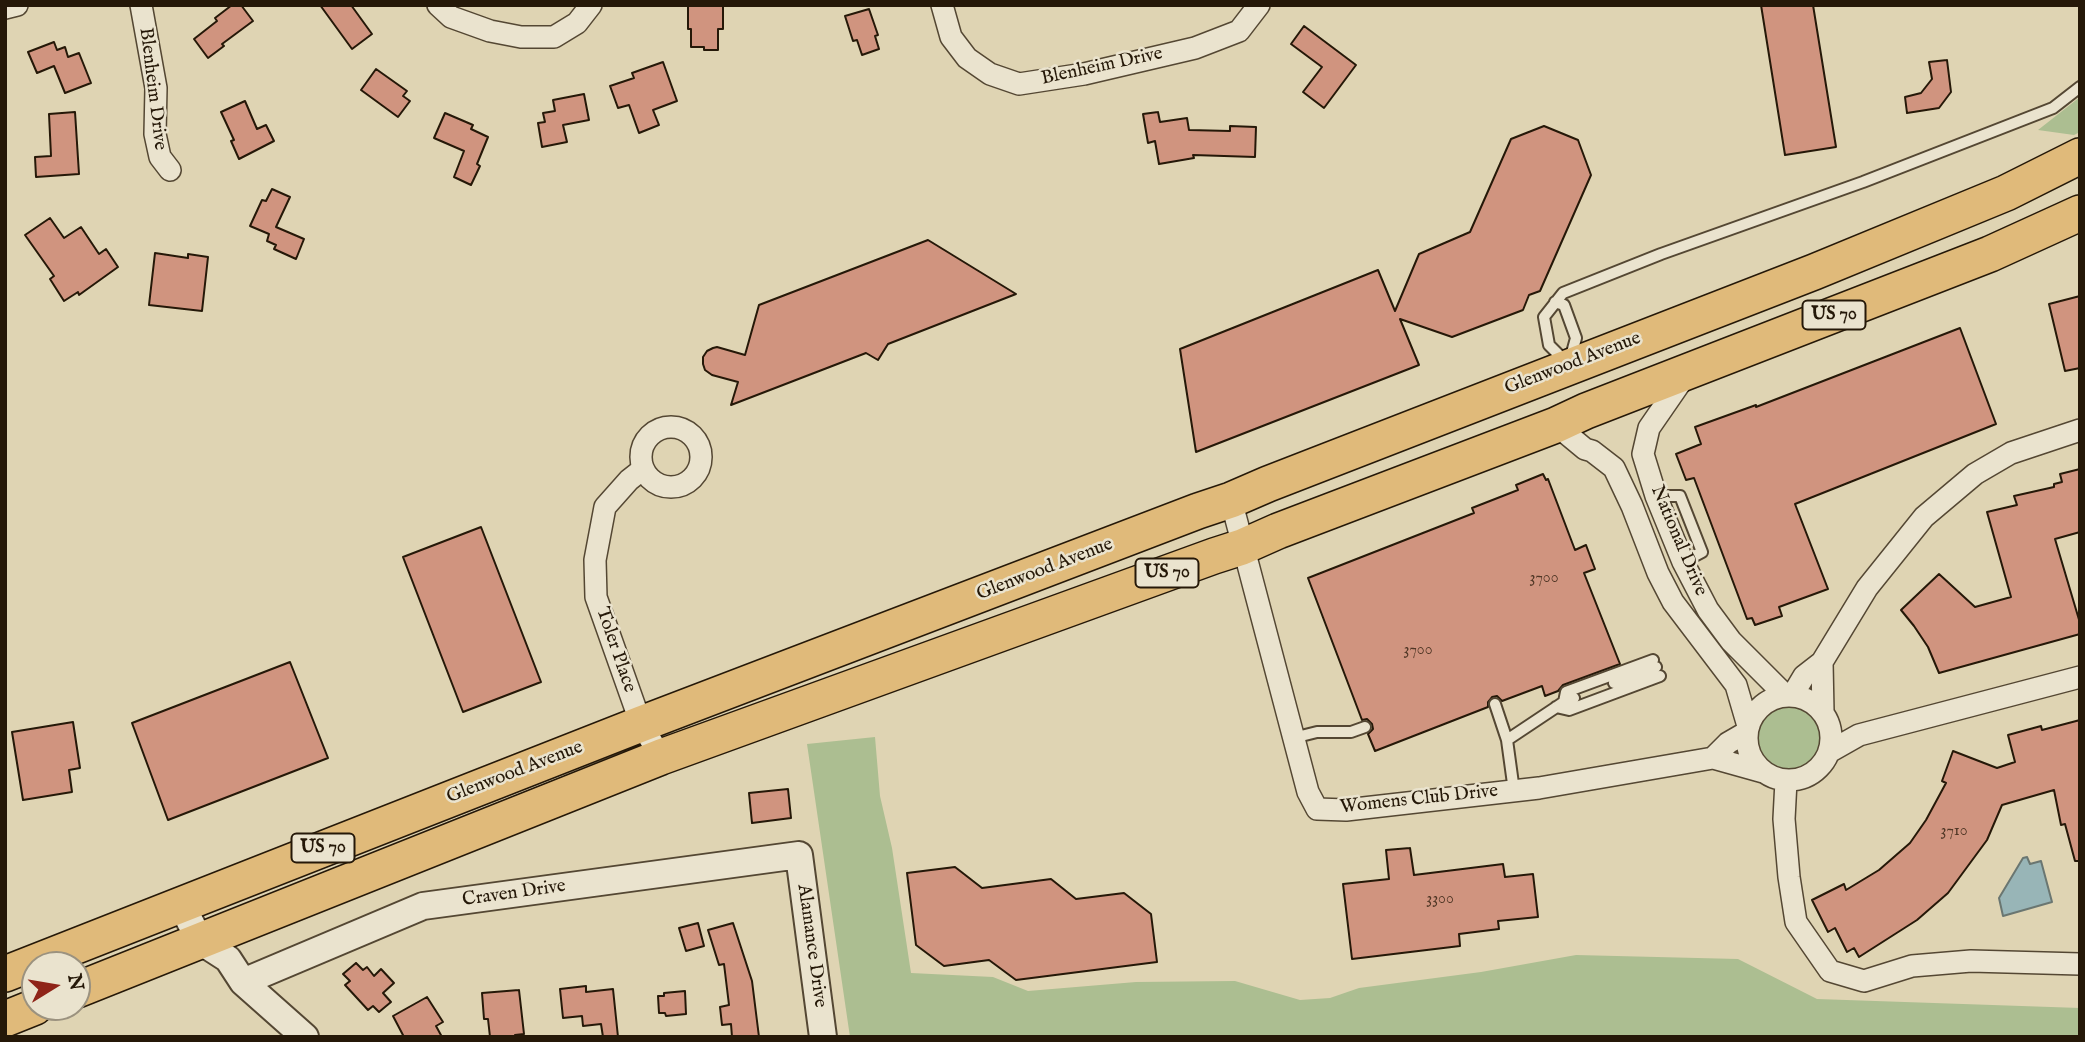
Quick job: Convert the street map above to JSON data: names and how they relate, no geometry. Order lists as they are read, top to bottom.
{
  "streets": {
    "main road": ["US 70", "Glenwood Avenue"],
    "street": [
      "Blenheim Drive",
      "National Drive",
      "Toler Place",
      "Womens Club Drive",
      "Craven Drive",
      "Alamance Drive"
    ]
  },
  "crossings": [
    ["Glenwood Avenue", "National Drive"],
    ["Glenwood Avenue", "Toler Place"],
    ["Glenwood Avenue", "Womens Club Drive"],
    ["National Drive", "Womens Club Drive"],
    ["Craven Drive", "Alamance Drive"]
  ],
  "house_numbers": [
    "3700",
    "3700",
    "3710",
    "3300"
  ],
  "north": "right"
}
